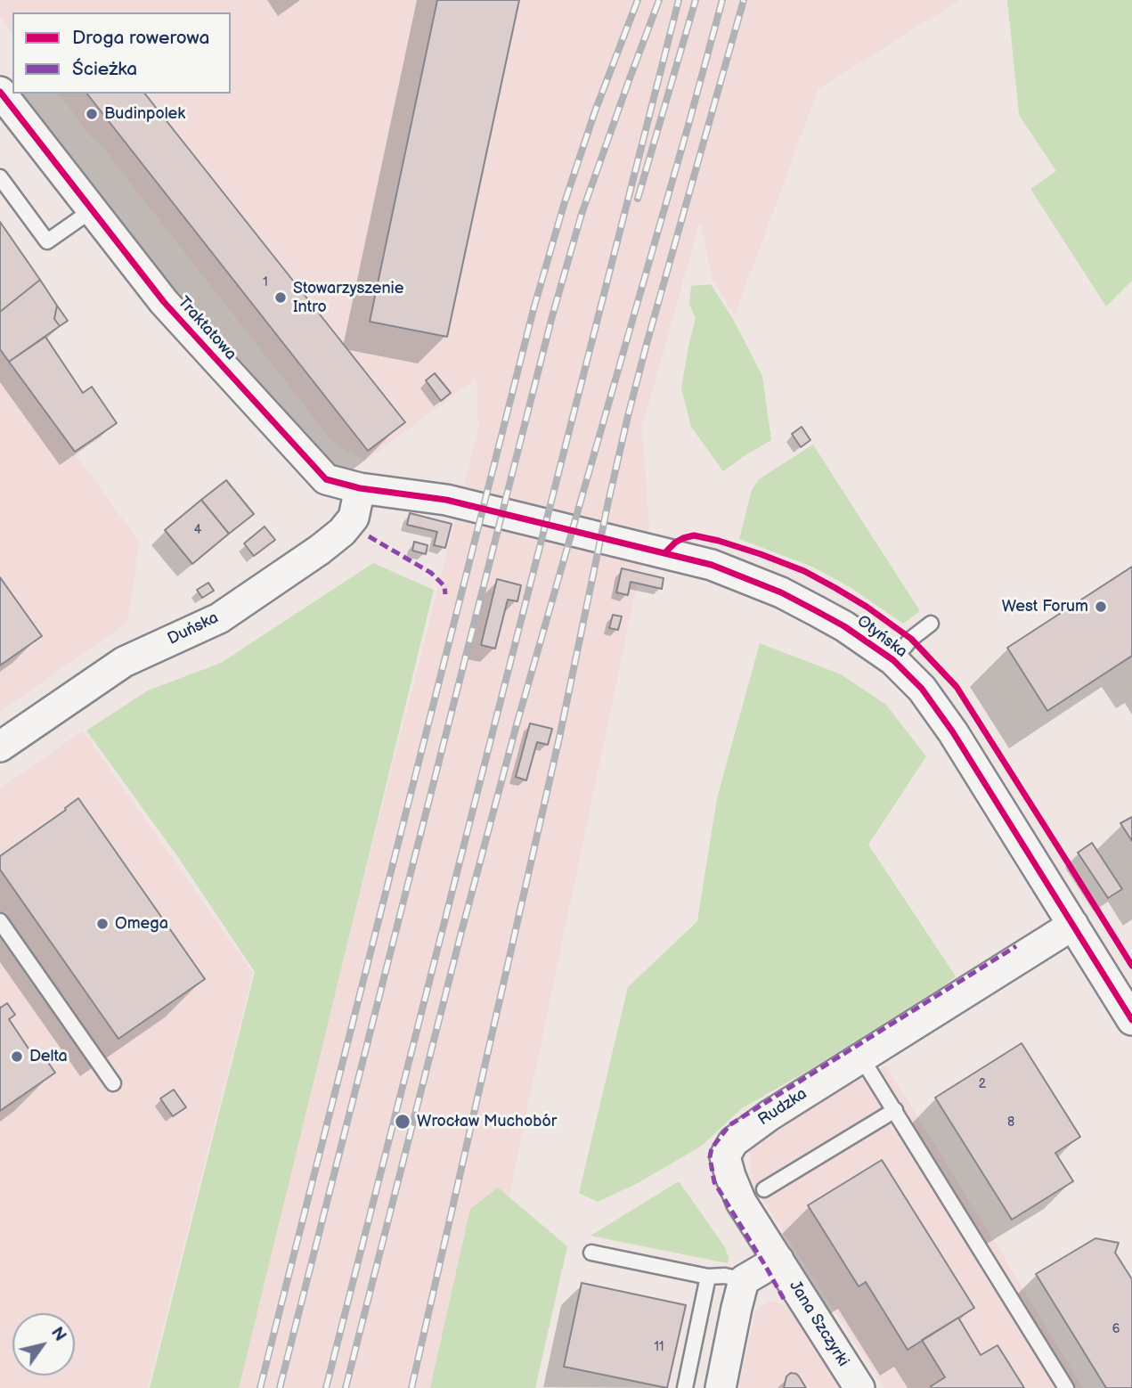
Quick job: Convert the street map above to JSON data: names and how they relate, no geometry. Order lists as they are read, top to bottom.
{
  "streets": {
    "street": [
      "Traktatowa",
      "Duńska",
      "Otyńska",
      "Rudzka",
      "Jana Szczyrki"
    ]
  },
  "crossings": [
    ["Traktatowa", "Duńska"],
    ["Traktatowa", "Otyńska"],
    ["Otyńska", "Rudzka"],
    ["Rudzka", "Jana Szczyrki"]
  ],
  "places": [
    "Budinpolek",
    "Stowarzyszenie Intro",
    "West Forum",
    "Omega",
    "Delta",
    "Wrocław Muchobór"
  ],
  "house_numbers": [
    "1",
    "4",
    "2",
    "8",
    "6",
    "11"
  ],
  "legend": ["Droga rowerowa", "Ścieżka"],
  "north": "top right"
}
